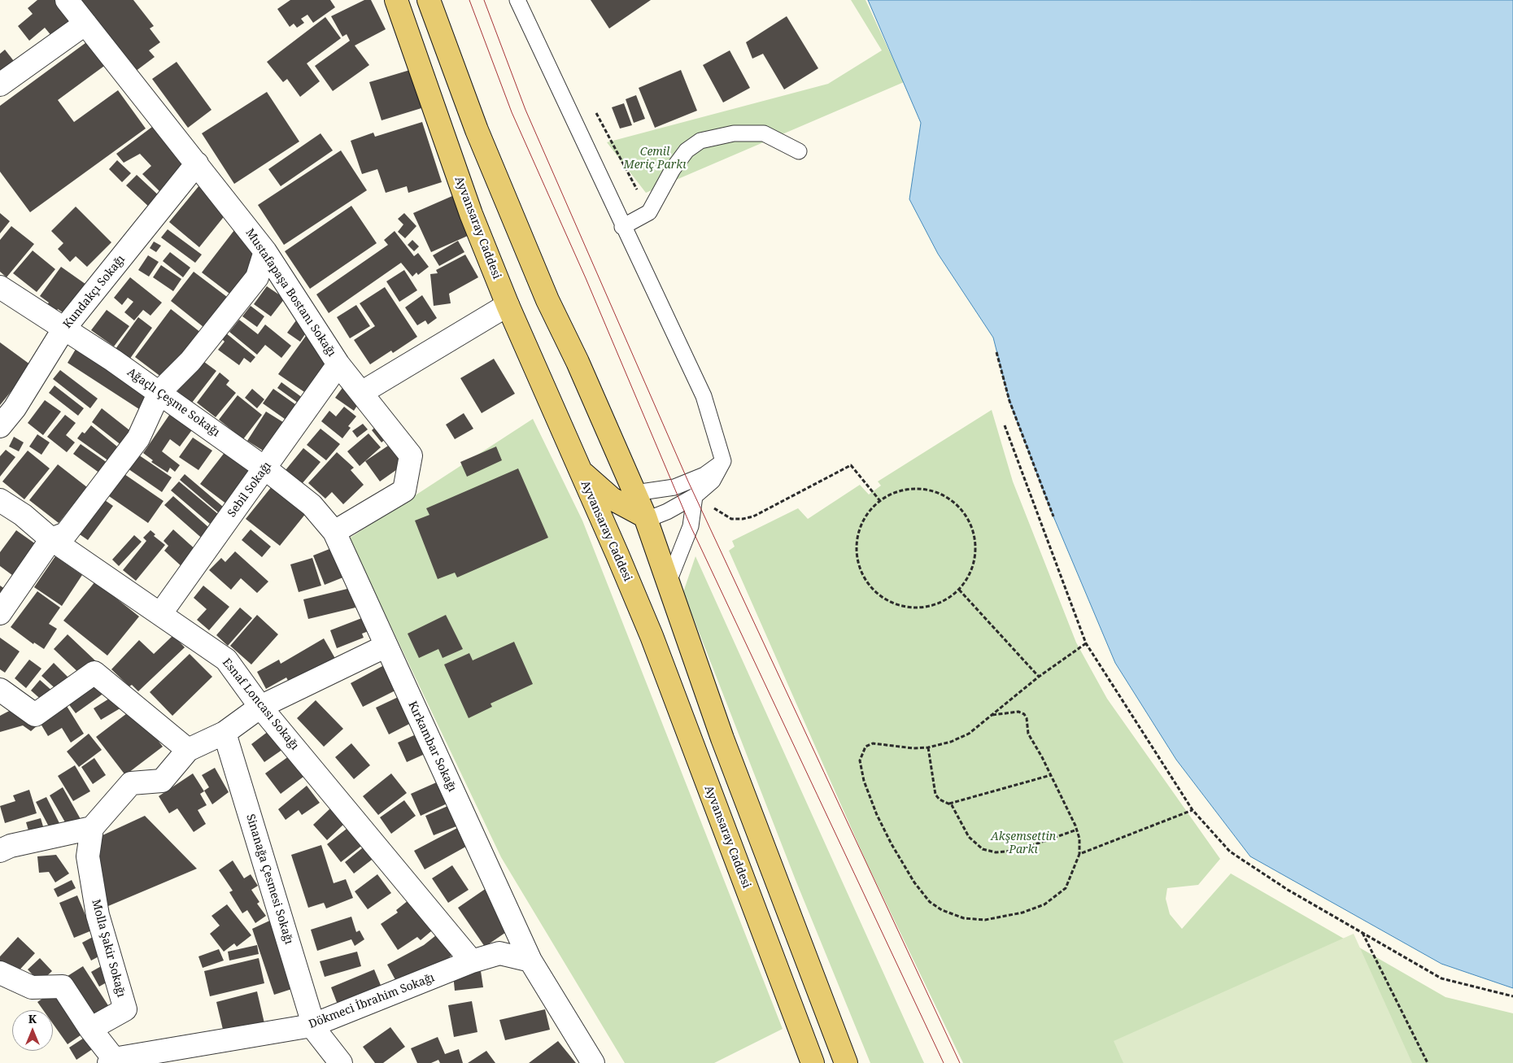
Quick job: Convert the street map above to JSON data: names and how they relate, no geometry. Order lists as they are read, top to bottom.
{
  "streets": {
    "main road": ["Ayvansaray Caddesi"],
    "street": [
      "Kundakçı Sokağı",
      "Mustafapaşa Bostanı Sokağı",
      "Ağaçlı Çeşme Sokağı",
      "Sebil Sokağı",
      "Esnaf Loncası Sokağı",
      "Kırkambar Sokağı",
      "Sinanağa Çesmesi Sokağı",
      "Molla Şakir Sokağı",
      "Dökmeci İbrahim Sokağı"
    ]
  },
  "crossings": [
    ["Kundakçı Sokağı", "Mustafapaşa Bostanı Sokağı"],
    ["Kundakçı Sokağı", "Ağaçlı Çeşme Sokağı"],
    ["Mustafapaşa Bostanı Sokağı", "Ağaçlı Çeşme Sokağı"],
    ["Mustafapaşa Bostanı Sokağı", "Sebil Sokağı"],
    ["Mustafapaşa Bostanı Sokağı", "Kırkambar Sokağı"],
    ["Ağaçlı Çeşme Sokağı", "Sebil Sokağı"],
    ["Ağaçlı Çeşme Sokağı", "Kırkambar Sokağı"],
    ["Sebil Sokağı", "Esnaf Loncası Sokağı"],
    ["Esnaf Loncası Sokağı", "Dökmeci İbrahim Sokağı"],
    ["Kırkambar Sokağı", "Dökmeci İbrahim Sokağı"],
    ["Sinanağa Çesmesi Sokağı", "Dökmeci İbrahim Sokağı"]
  ],
  "parks": ["Cemil Meriç Parkı", "Akşemsettin Parkı"],
  "north": "top"
}
